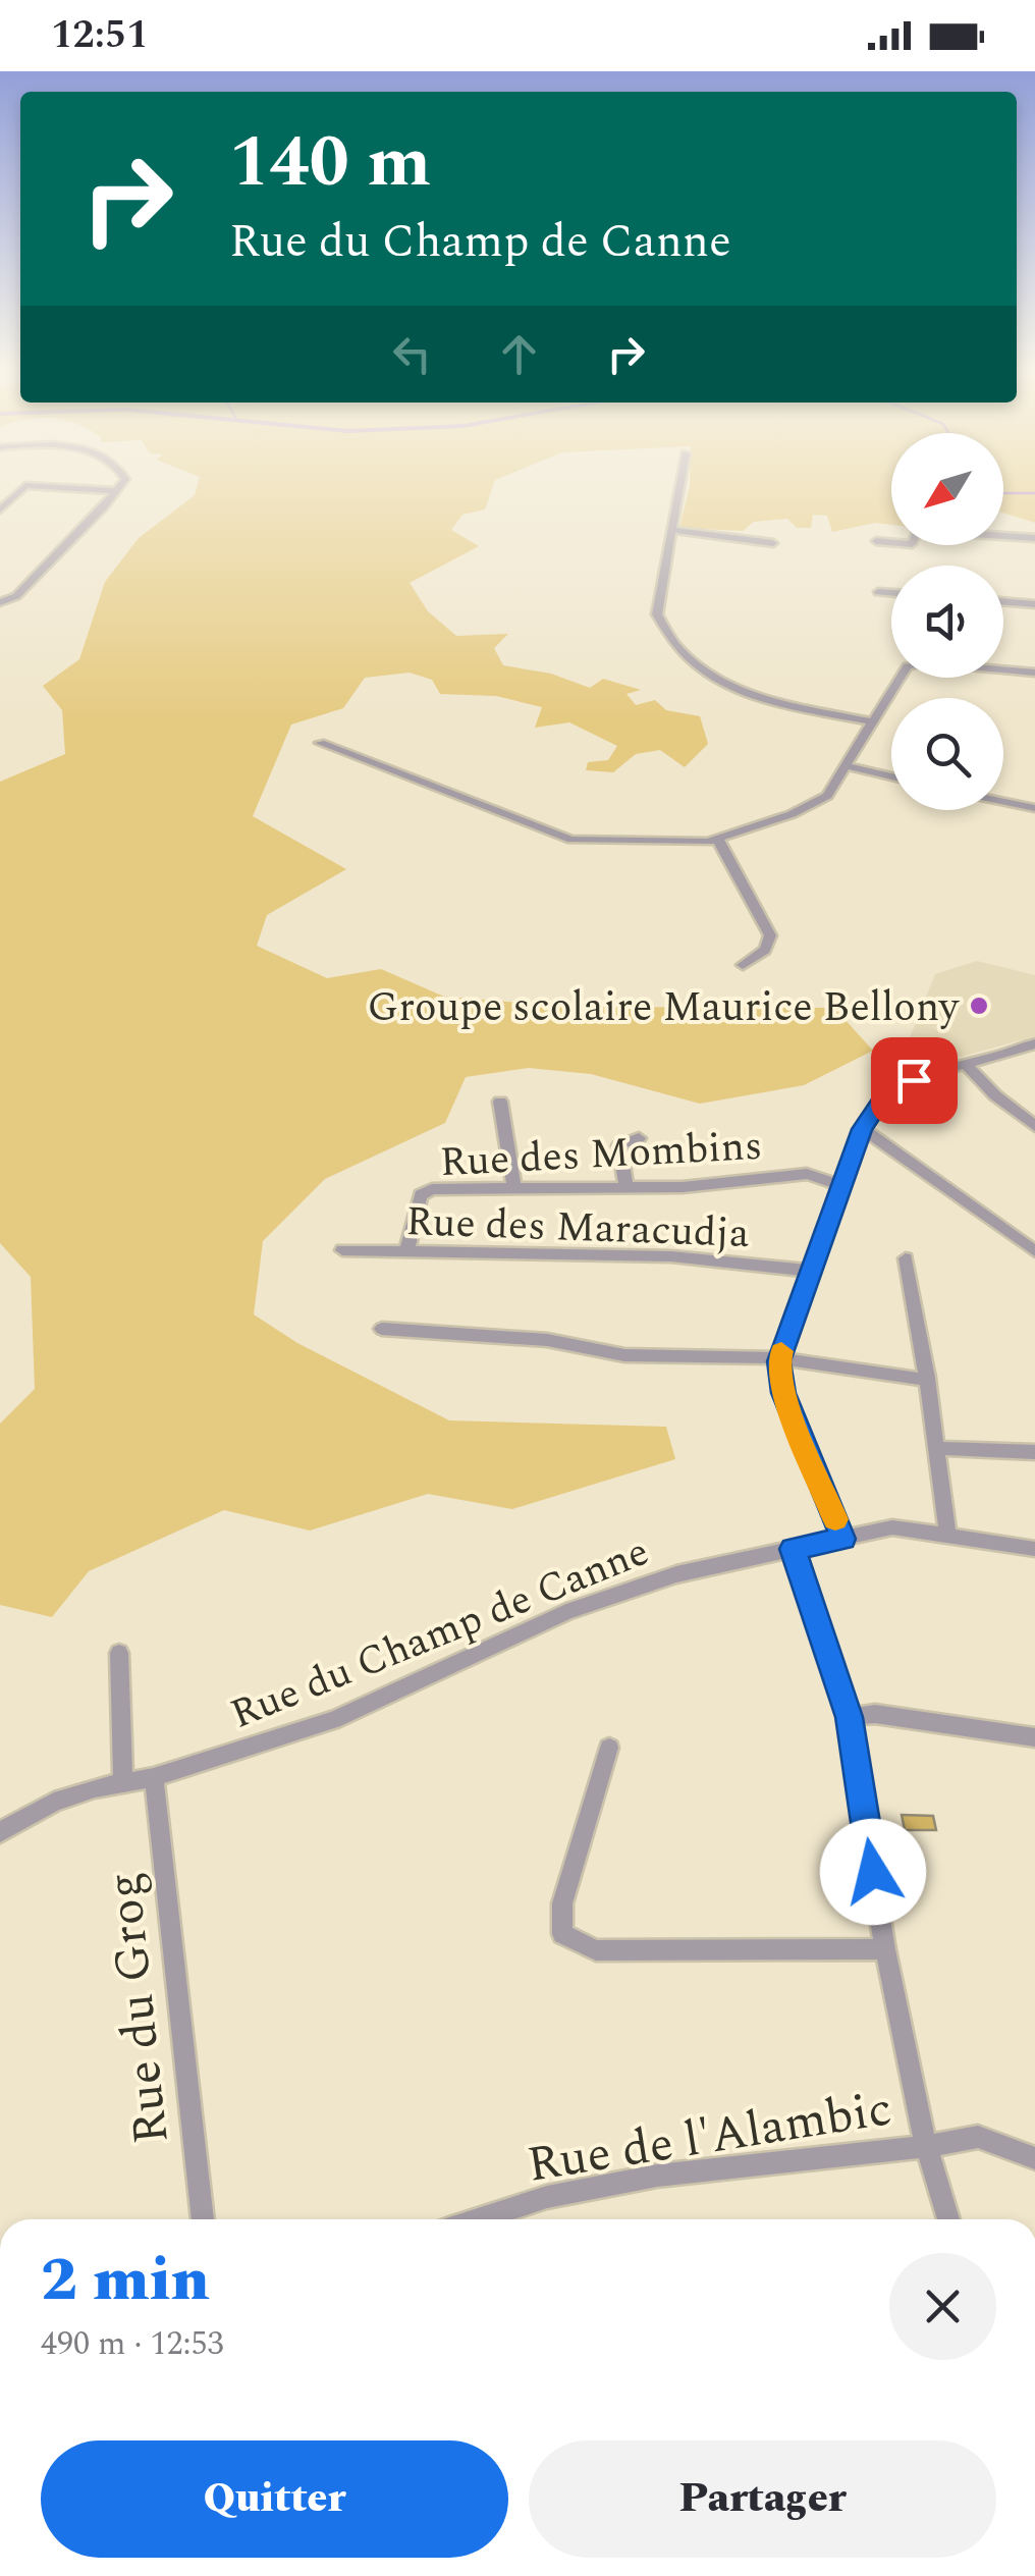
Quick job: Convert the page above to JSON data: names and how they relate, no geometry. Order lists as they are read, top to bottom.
{
  "streets": {
    "street": [
      "Rue des Mombins",
      "Rue des Maracudja",
      "Rue du Champ de Canne",
      "Rue du Grog",
      "Rue de l'Alambic"
    ]
  },
  "crossings": [
    ["Rue des Mombins", "Rue des Maracudja"],
    ["Rue du Champ de Canne", "Rue du Grog"]
  ],
  "places": ["Groupe scolaire Maurice Bellony"],
  "north": "bottom left",
  "page": {
    "status": "12:51",
    "turn": ["140 m", "Rue du Champ de Canne"],
    "heading": ["2 min", "490 m · 12:53"],
    "buttons": ["Quitter", "Partager"]
  }
}
